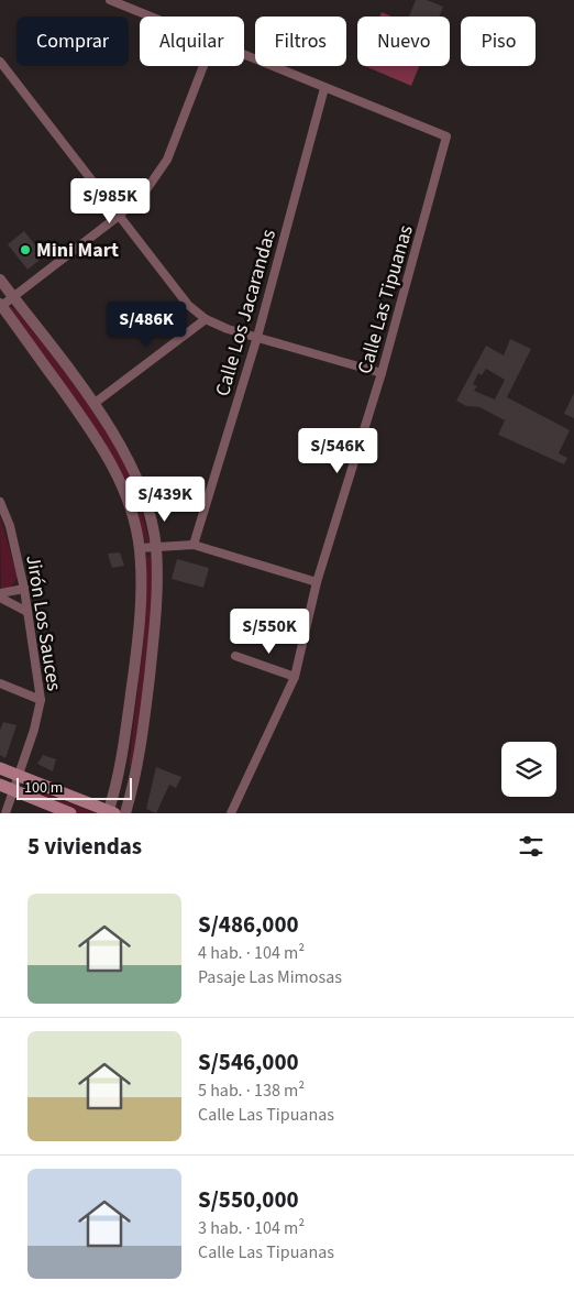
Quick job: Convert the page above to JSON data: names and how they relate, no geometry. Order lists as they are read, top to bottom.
{
  "streets": {
    "street": ["Calle Las Tipuanas", "Calle Los Jacarandas", "Jirón Los Sauces"]
  },
  "crossings": [
    ["Calle Las Tipuanas", "Calle Los Jacarandas"]
  ],
  "places": ["Mini Mart"],
  "scale_bar": "100 m",
  "page": {
    "chip": [
      "Comprar",
      "Alquilar",
      "Filtros",
      "Nuevo",
      "Piso"
    ],
    "price": [
      "S/985K",
      "S/486K",
      "S/546K",
      "S/439K",
      "S/550K"
    ],
    "scale": "100 m",
    "heading": "5 viviendas",
    "list": [
      {
        "name": "S/486,000",
        "note": "4 hab. · 104 m² · Pasaje Las Mimosas"
      },
      {
        "name": "S/546,000",
        "note": "5 hab. · 138 m² · Calle Las Tipuanas"
      },
      {
        "name": "S/550,000",
        "note": "3 hab. · 104 m² · Calle Las Tipuanas"
      }
    ]
  }
}
